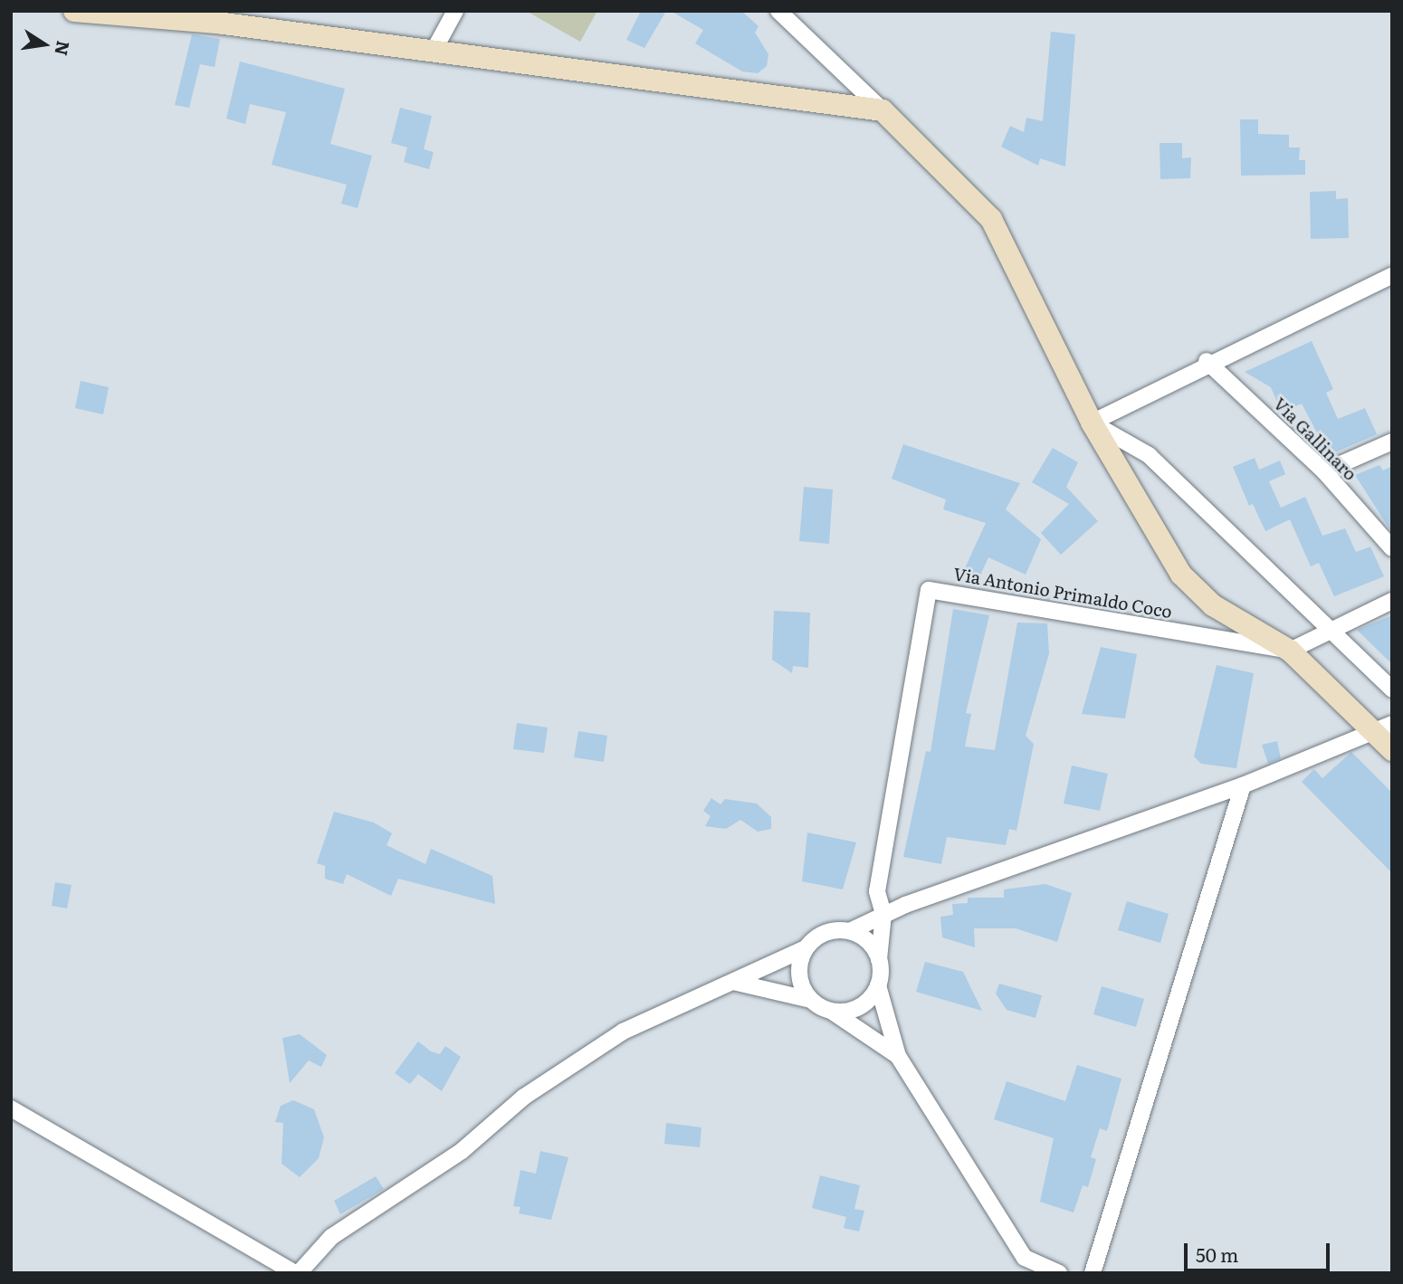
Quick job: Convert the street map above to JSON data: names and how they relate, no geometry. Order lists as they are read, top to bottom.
{
  "streets": {
    "street": ["Via Gallinaro", "Via Antonio Primaldo Coco"]
  },
  "scale_bar": "50 m",
  "north": "right"
}
